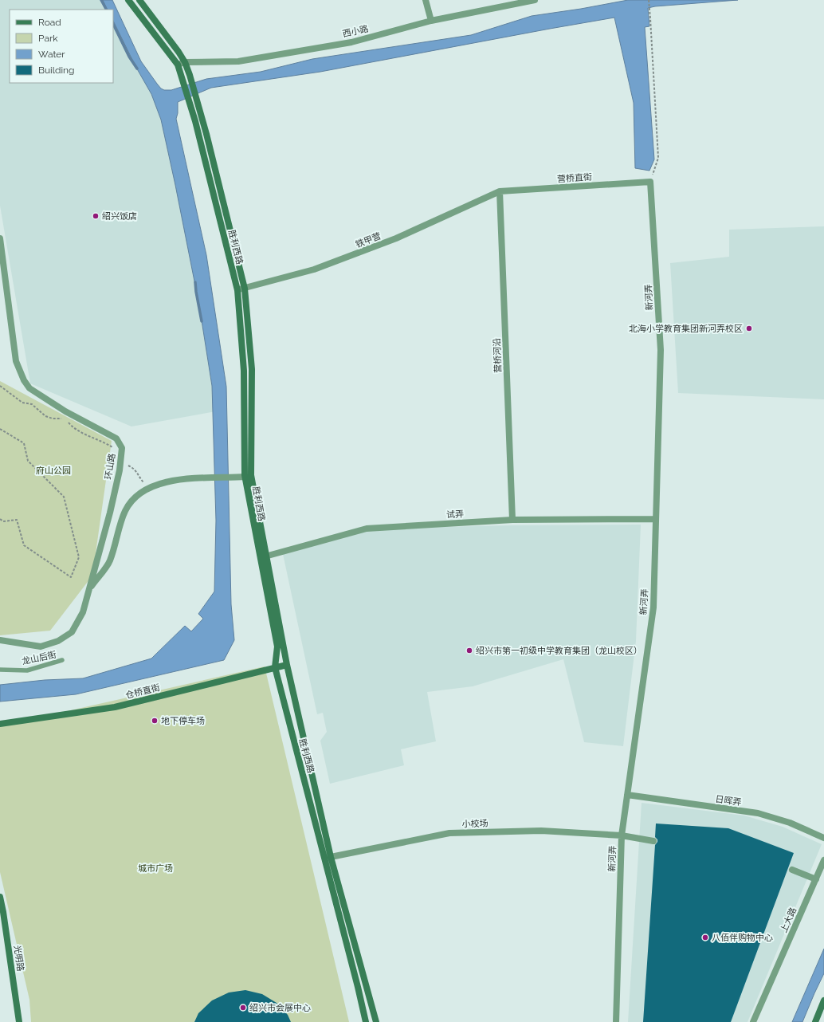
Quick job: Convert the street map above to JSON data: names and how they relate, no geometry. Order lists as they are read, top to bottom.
{
  "streets": {
    "main road": ["胜利西路", "仓桥直街", "光明路"],
    "street": [
      "西小路",
      "营桥直街",
      "铁甲营",
      "新河弄",
      "营桥河沿",
      "环山路",
      "试弄",
      "日晖弄",
      "小校场",
      "上大路"
    ],
    "lane": ["龙山后街"]
  },
  "crossings": [
    ["西小路", "胜利西路"],
    ["营桥直街", "铁甲营"],
    ["营桥直街", "新河弄"],
    ["营桥直街", "营桥河沿"],
    ["铁甲营", "胜利西路"],
    ["铁甲营", "营桥河沿"],
    ["胜利西路", "试弄"],
    ["胜利西路", "仓桥直街"],
    ["胜利西路", "小校场"],
    ["新河弄", "试弄"],
    ["新河弄", "日晖弄"],
    ["新河弄", "小校场"],
    ["营桥河沿", "试弄"]
  ],
  "parks": ["府山公园", "城市广场"],
  "places": [
    "绍兴饭店",
    "北海小学教育集团新河弄校区",
    "绍兴市第一初级中学教育集团（龙山校区）",
    "地下停车场",
    "八佰伴购物中心",
    "绍兴市会展中心"
  ],
  "legend": [
    "Road",
    "Park",
    "Water",
    "Building"
  ]
}
